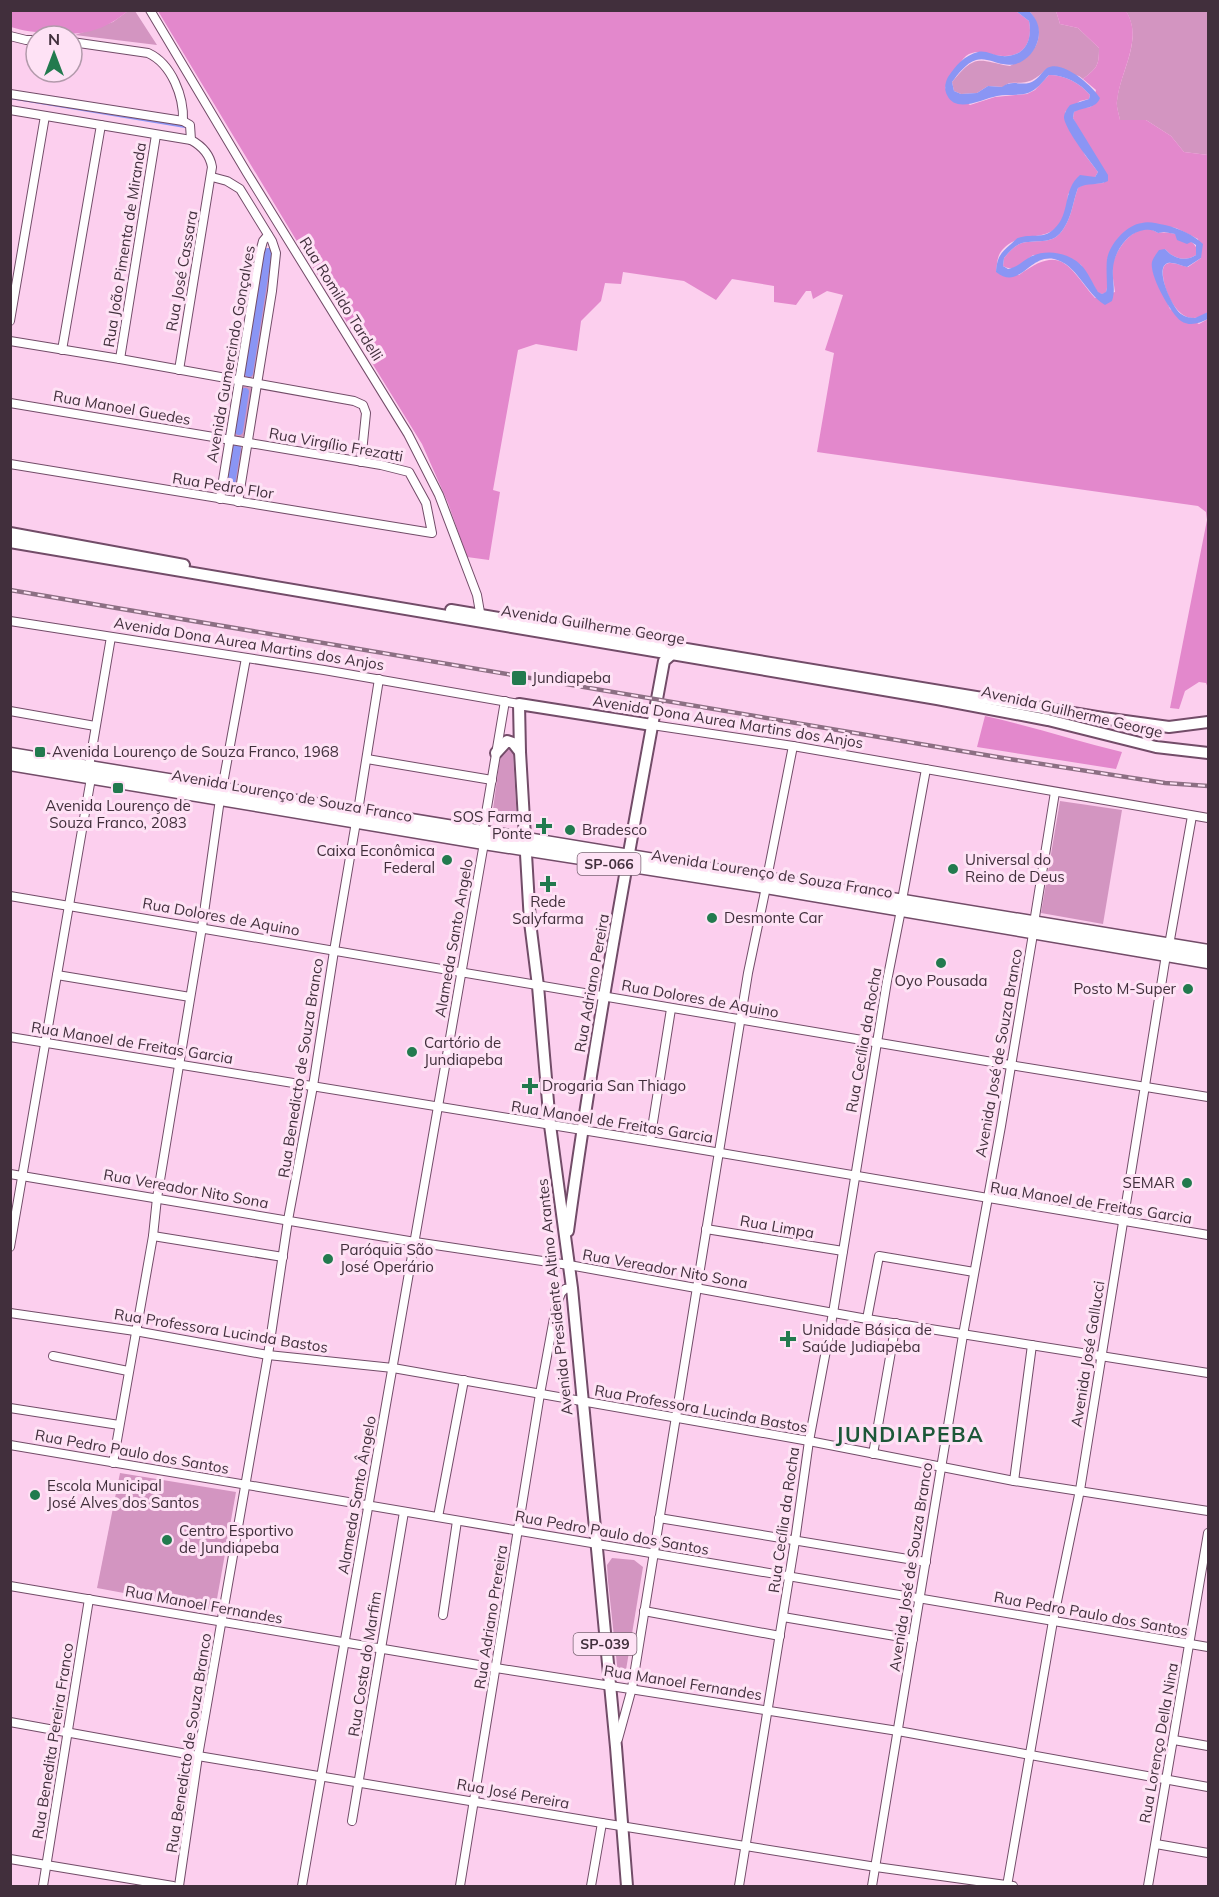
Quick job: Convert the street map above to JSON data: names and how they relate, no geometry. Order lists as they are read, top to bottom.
{
  "streets": {
    "highway": ["Avenida Lourenço de Souza Franco", "SP-066"],
    "main road": [
      "Avenida Guilherme George",
      "Avenida Dona Aurea Martins dos Anjos",
      "Rua Adriano Pereira",
      "Avenida Presidente Altino Arantes",
      "SP-039"
    ],
    "street": [
      "Rua João Pimenta de Miranda",
      "Rua José Cassara",
      "Rua Romildo Tardelli",
      "Avenida Gumercindo Gonçalves",
      "Rua Manoel Guedes",
      "Rua Virgílio Frezatti",
      "Rua Pedro Flor",
      "Rua Dolores de Aquino",
      "Alameda Santo Angelo",
      "Rua Cecília da Rocha",
      "Rua Manoel de Freitas Garcia",
      "Avenida José de Souza Branco",
      "Rua Benedicto de Souza Branco",
      "Rua Vereador Nito Sona",
      "Rua Limpa",
      "Rua Professora Lucinda Bastos",
      "Avenida José Gallucci",
      "Rua Pedro Paulo dos Santos",
      "Alameda Santo Ângelo",
      "Rua Manoel Fernandes",
      "Rua Adriano Prereira",
      "Rua Costa do Marfim",
      "Rua Benedita Pereira Franco",
      "Rua Lorenço Della Nina",
      "Rua José Pereira"
    ]
  },
  "crossings": [
    ["Rua Romildo Tardelli", "Avenida Guilherme George"],
    ["Avenida Gumercindo Gonçalves", "Rua Manoel Guedes"],
    ["Avenida Gumercindo Gonçalves", "Rua Virgílio Frezatti"],
    ["Avenida Gumercindo Gonçalves", "Rua Pedro Flor"],
    ["Rua Manoel Guedes", "Rua Virgílio Frezatti"],
    ["Rua Virgílio Frezatti", "Rua Pedro Flor"],
    ["Avenida Guilherme George", "Rua Adriano Pereira"],
    ["Avenida Dona Aurea Martins dos Anjos", "Alameda Santo Angelo"],
    ["Avenida Dona Aurea Martins dos Anjos", "Rua Adriano Pereira"],
    ["Avenida Dona Aurea Martins dos Anjos", "Rua Cecília da Rocha"],
    ["Avenida Dona Aurea Martins dos Anjos", "Avenida José de Souza Branco"],
    ["Avenida Dona Aurea Martins dos Anjos", "Rua Benedicto de Souza Branco"],
    ["Avenida Dona Aurea Martins dos Anjos", "Avenida Presidente Altino Arantes"],
    ["Avenida Dona Aurea Martins dos Anjos", "Avenida José Gallucci"],
    ["Avenida Lourenço de Souza Franco", "Alameda Santo Angelo"],
    ["Avenida Lourenço de Souza Franco", "Rua Adriano Pereira"],
    ["Avenida Lourenço de Souza Franco", "Rua Cecília da Rocha"],
    ["Avenida Lourenço de Souza Franco", "Avenida José de Souza Branco"],
    ["Avenida Lourenço de Souza Franco", "Rua Benedicto de Souza Branco"],
    ["Avenida Lourenço de Souza Franco", "Avenida Presidente Altino Arantes"],
    ["Avenida Lourenço de Souza Franco", "Avenida José Gallucci"],
    ["Rua Dolores de Aquino", "Alameda Santo Angelo"],
    ["Rua Dolores de Aquino", "Rua Adriano Pereira"],
    ["Rua Dolores de Aquino", "Rua Cecília da Rocha"],
    ["Rua Dolores de Aquino", "Avenida José de Souza Branco"],
    ["Rua Dolores de Aquino", "Rua Benedicto de Souza Branco"],
    ["Rua Dolores de Aquino", "Avenida Presidente Altino Arantes"],
    ["Rua Dolores de Aquino", "Avenida José Gallucci"],
    ["Alameda Santo Angelo", "Rua Manoel de Freitas Garcia"],
    ["Alameda Santo Angelo", "Alameda Santo Ângelo"],
    ["Rua Adriano Pereira", "Rua Manoel de Freitas Garcia"],
    ["Rua Adriano Pereira", "Avenida Presidente Altino Arantes"],
    ["Rua Cecília da Rocha", "Rua Manoel de Freitas Garcia"],
    ["Rua Cecília da Rocha", "Rua Vereador Nito Sona"],
    ["Rua Cecília da Rocha", "Rua Limpa"],
    ["Rua Cecília da Rocha", "Rua Professora Lucinda Bastos"],
    ["Rua Cecília da Rocha", "Rua Pedro Paulo dos Santos"],
    ["Rua Cecília da Rocha", "Rua Manoel Fernandes"],
    ["Rua Cecília da Rocha", "Rua José Pereira"],
    ["Rua Manoel de Freitas Garcia", "Avenida José de Souza Branco"],
    ["Rua Manoel de Freitas Garcia", "Rua Benedicto de Souza Branco"],
    ["Rua Manoel de Freitas Garcia", "Avenida Presidente Altino Arantes"],
    ["Rua Manoel de Freitas Garcia", "Avenida José Gallucci"],
    ["Rua Manoel de Freitas Garcia", "Alameda Santo Ângelo"],
    ["Avenida José de Souza Branco", "Rua Vereador Nito Sona"],
    ["Avenida José de Souza Branco", "Rua Professora Lucinda Bastos"],
    ["Avenida José de Souza Branco", "Rua Pedro Paulo dos Santos"],
    ["Avenida José de Souza Branco", "Rua Manoel Fernandes"],
    ["Avenida José de Souza Branco", "Rua José Pereira"],
    ["Rua Benedicto de Souza Branco", "Rua Vereador Nito Sona"],
    ["Rua Benedicto de Souza Branco", "Rua Professora Lucinda Bastos"],
    ["Rua Benedicto de Souza Branco", "Rua Pedro Paulo dos Santos"],
    ["Rua Benedicto de Souza Branco", "Rua Manoel Fernandes"],
    ["Rua Benedicto de Souza Branco", "Rua José Pereira"],
    ["Rua Vereador Nito Sona", "Avenida Presidente Altino Arantes"],
    ["Rua Vereador Nito Sona", "Avenida José Gallucci"],
    ["Rua Vereador Nito Sona", "Alameda Santo Ângelo"],
    ["Avenida Presidente Altino Arantes", "Rua Professora Lucinda Bastos"],
    ["Avenida Presidente Altino Arantes", "Rua Pedro Paulo dos Santos"],
    ["Avenida Presidente Altino Arantes", "Rua Manoel Fernandes"],
    ["Avenida Presidente Altino Arantes", "Rua Adriano Prereira"],
    ["Avenida Presidente Altino Arantes", "Rua José Pereira"],
    ["Rua Professora Lucinda Bastos", "Avenida José Gallucci"],
    ["Rua Professora Lucinda Bastos", "Alameda Santo Ângelo"],
    ["Rua Professora Lucinda Bastos", "Rua Adriano Prereira"],
    ["Avenida José Gallucci", "Rua Pedro Paulo dos Santos"],
    ["Avenida José Gallucci", "Rua Manoel Fernandes"],
    ["Avenida José Gallucci", "Rua José Pereira"],
    ["Rua Pedro Paulo dos Santos", "Alameda Santo Ângelo"],
    ["Rua Pedro Paulo dos Santos", "Rua Adriano Prereira"],
    ["Rua Pedro Paulo dos Santos", "Rua Costa do Marfim"],
    ["Rua Pedro Paulo dos Santos", "Rua Lorenço Della Nina"],
    ["Alameda Santo Ângelo", "Rua Manoel Fernandes"],
    ["Alameda Santo Ângelo", "Rua José Pereira"],
    ["Rua Manoel Fernandes", "Rua Adriano Prereira"],
    ["Rua Manoel Fernandes", "Rua Costa do Marfim"],
    ["Rua Manoel Fernandes", "Rua Benedita Pereira Franco"],
    ["Rua Manoel Fernandes", "Rua Lorenço Della Nina"],
    ["Rua Adriano Prereira", "Rua José Pereira"],
    ["Rua Costa do Marfim", "Rua José Pereira"],
    ["Rua Benedita Pereira Franco", "Rua José Pereira"]
  ],
  "districts": ["JUNDIAPEBA"],
  "places": {
    "transit": ["Jundiapeba", "Avenida Lourenço de Souza Franco, 1968", "Avenida Lourenço de Souza Franco, 2083"],
    "health": [
      "SOS Farma Ponte",
      "Rede Salyfarma",
      "Drogaria San Thiago",
      "Unidade Básica de Saúde Judiapeba"
    ],
    "other": [
      "Bradesco",
      "Caixa Econômica Federal",
      "Universal do Reino de Deus",
      "Desmonte Car",
      "Oyo Pousada",
      "Posto M-Super",
      "Cartório de Jundiapeba",
      "SEMAR",
      "Paróquia São José Operário",
      "Escola Municipal José Alves dos Santos",
      "Centro Esportivo de Jundiapeba"
    ]
  },
  "north": "top"
}
